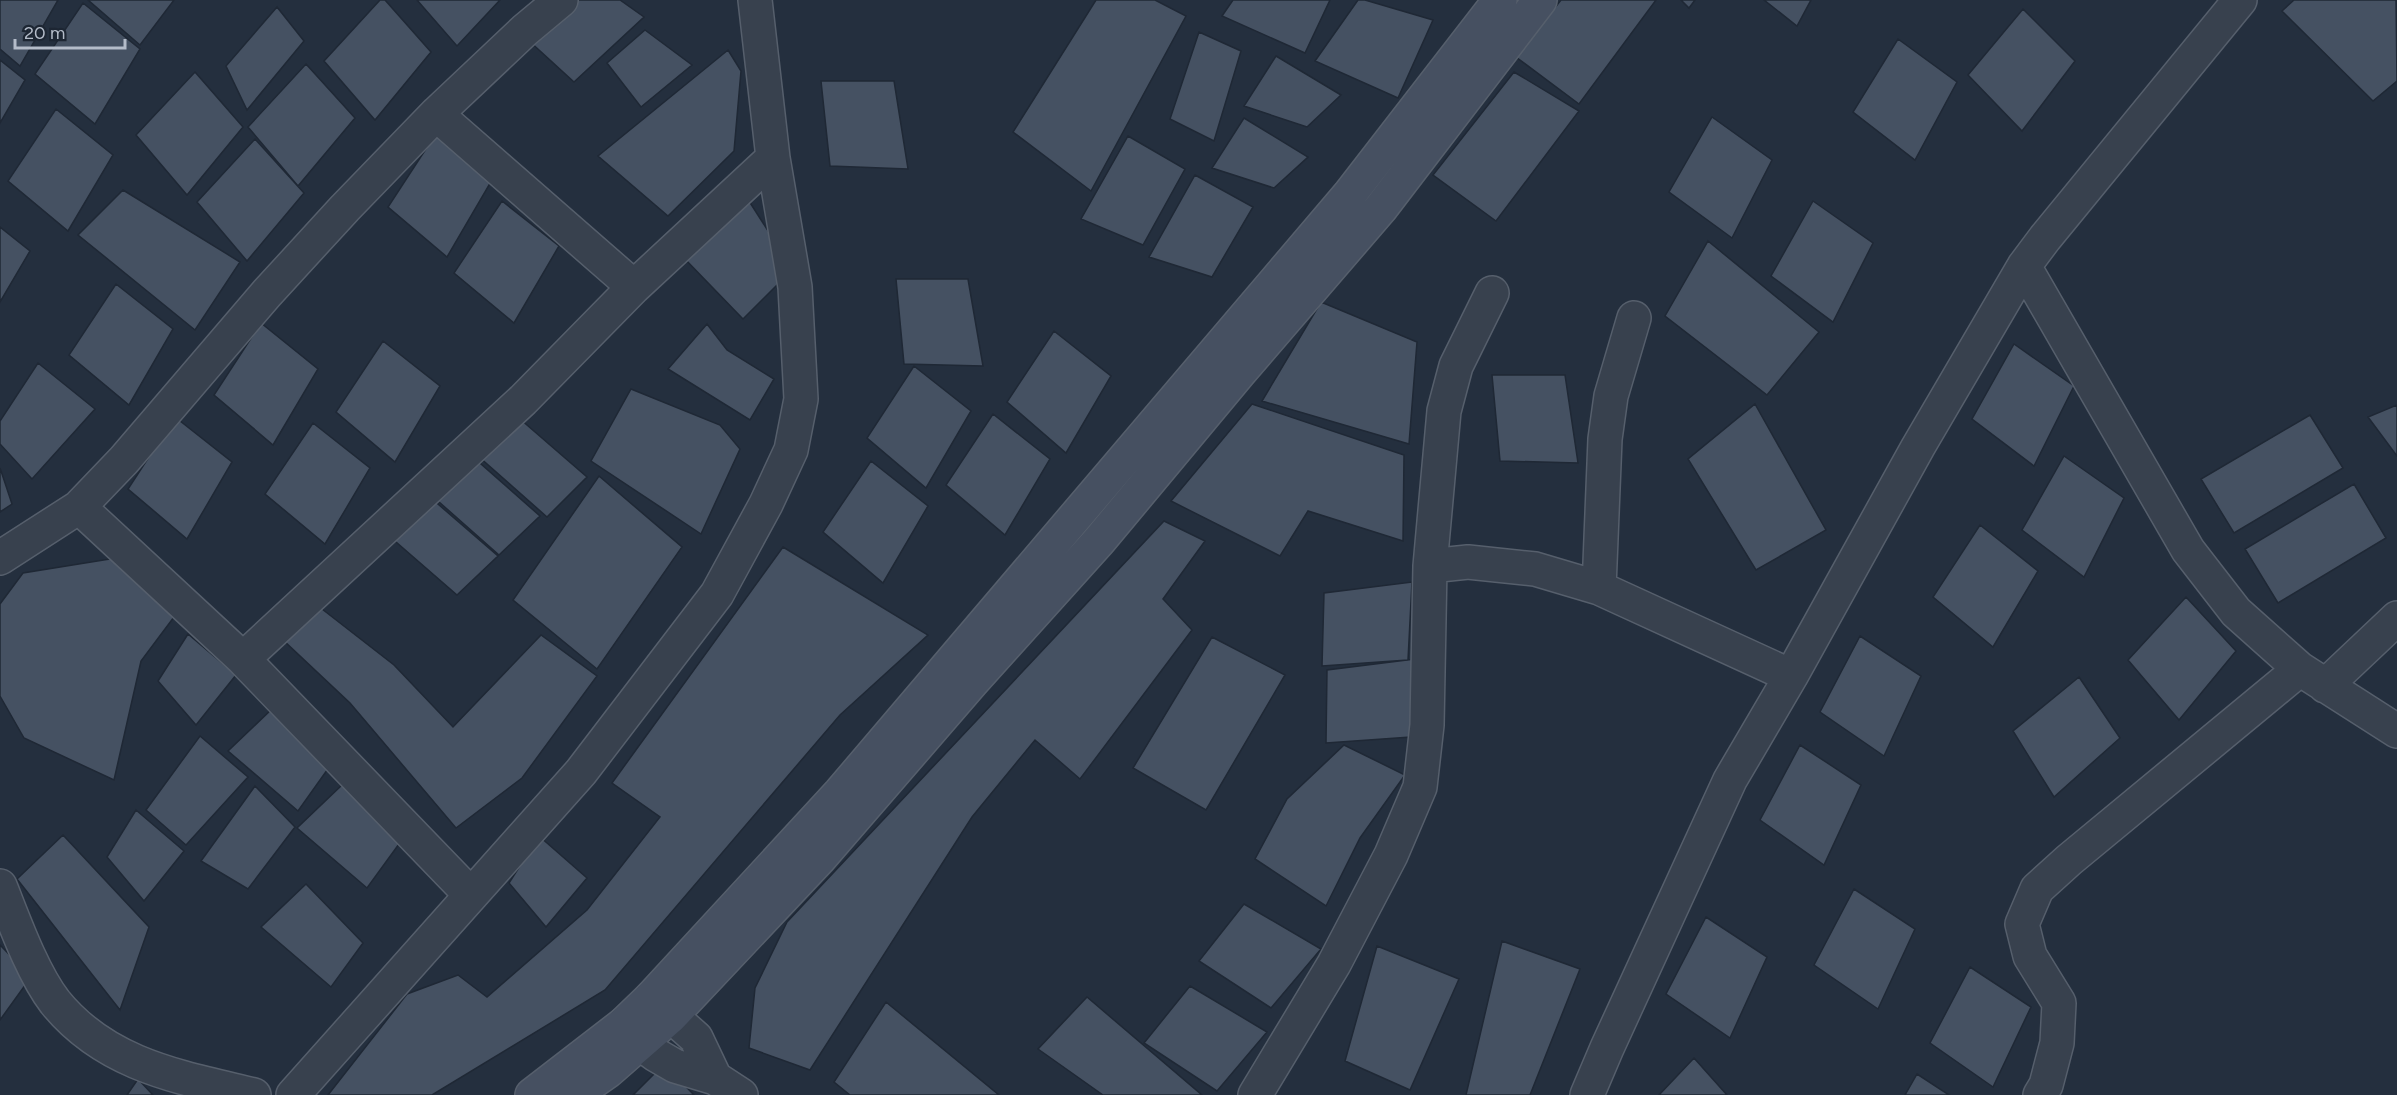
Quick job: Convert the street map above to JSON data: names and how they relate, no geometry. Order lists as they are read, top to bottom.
{
  "scale_bar": "20 m"
}
